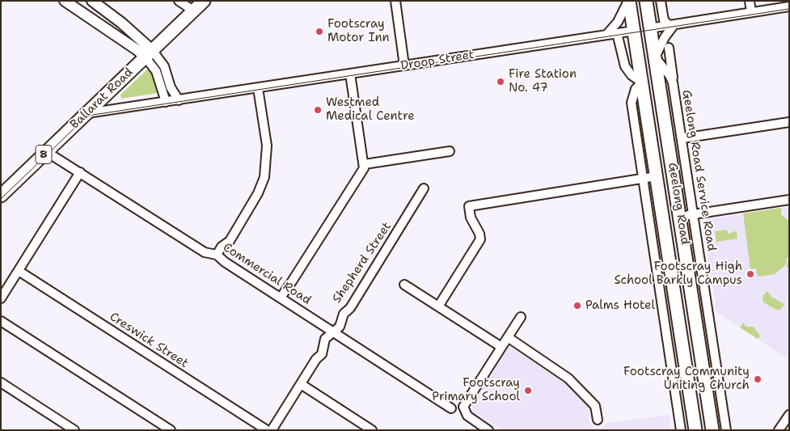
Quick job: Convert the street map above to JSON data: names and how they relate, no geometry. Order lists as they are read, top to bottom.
{
  "streets": {
    "highway": [
      "Droop Street",
      "Ballarat Road",
      "8",
      "Geelong Road"
    ],
    "street": [
      "Geelong Road Service Road",
      "Shepherd Street",
      "Commercial Road",
      "Creswick Street"
    ]
  },
  "crossings": [
    ["Droop Street", "Ballarat Road"],
    ["Droop Street", "Geelong Road"],
    ["Ballarat Road", "Commercial Road"],
    ["Geelong Road Service Road", "Geelong Road"],
    ["Shepherd Street", "Commercial Road"]
  ],
  "places": [
    "Footscray Motor Inn",
    "Fire Station No. 47",
    "Westmed Medical Centre",
    "Footscray High School Barkly Campus",
    "Palms Hotel",
    "Footscray Community Uniting Church",
    "Footscray Primary School"
  ]
}
